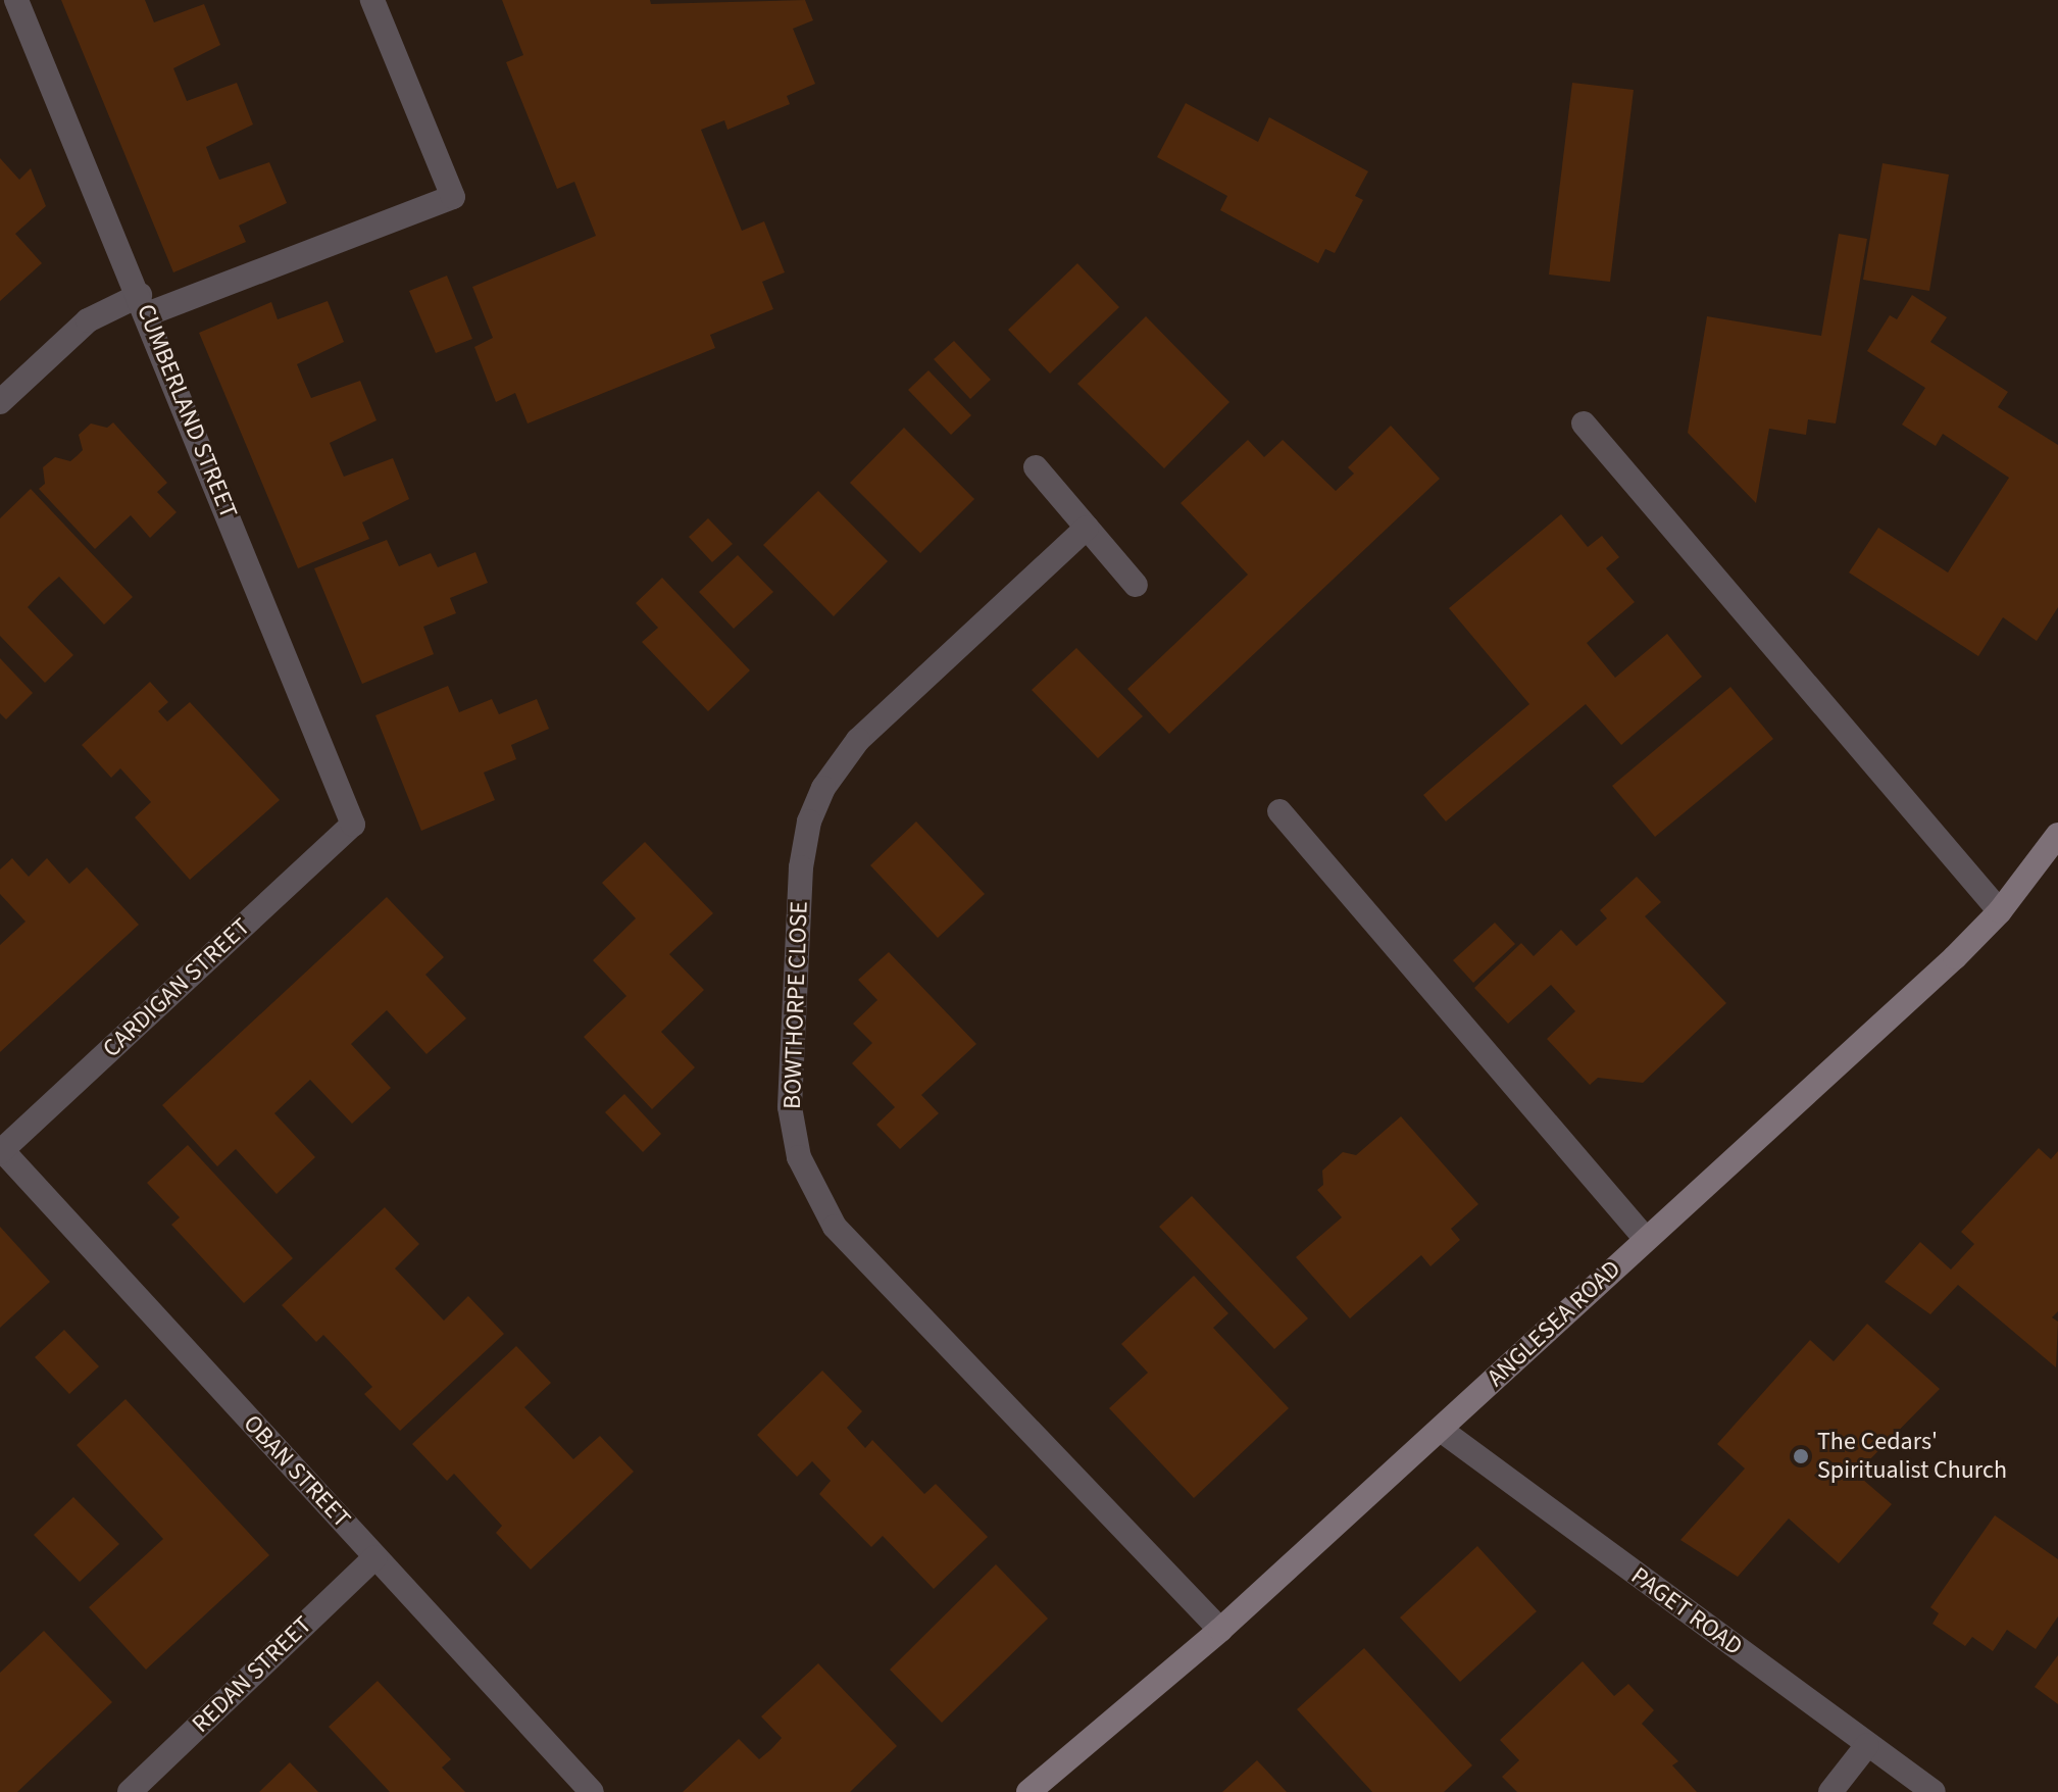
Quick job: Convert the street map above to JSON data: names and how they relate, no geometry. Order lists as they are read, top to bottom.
{
  "streets": {
    "street": [
      "CUMBERLAND STREET",
      "CARDIGAN STREET",
      "BOWTHORPE CLOSE",
      "ANGLESEA ROAD",
      "OBAN STREET",
      "PAGET ROAD",
      "REDAN STREET"
    ]
  },
  "crossings": [
    ["CUMBERLAND STREET", "CARDIGAN STREET"],
    ["CARDIGAN STREET", "OBAN STREET"],
    ["BOWTHORPE CLOSE", "ANGLESEA ROAD"],
    ["ANGLESEA ROAD", "PAGET ROAD"],
    ["OBAN STREET", "REDAN STREET"]
  ],
  "places": ["The Cedars' Spiritualist Church"]
}
